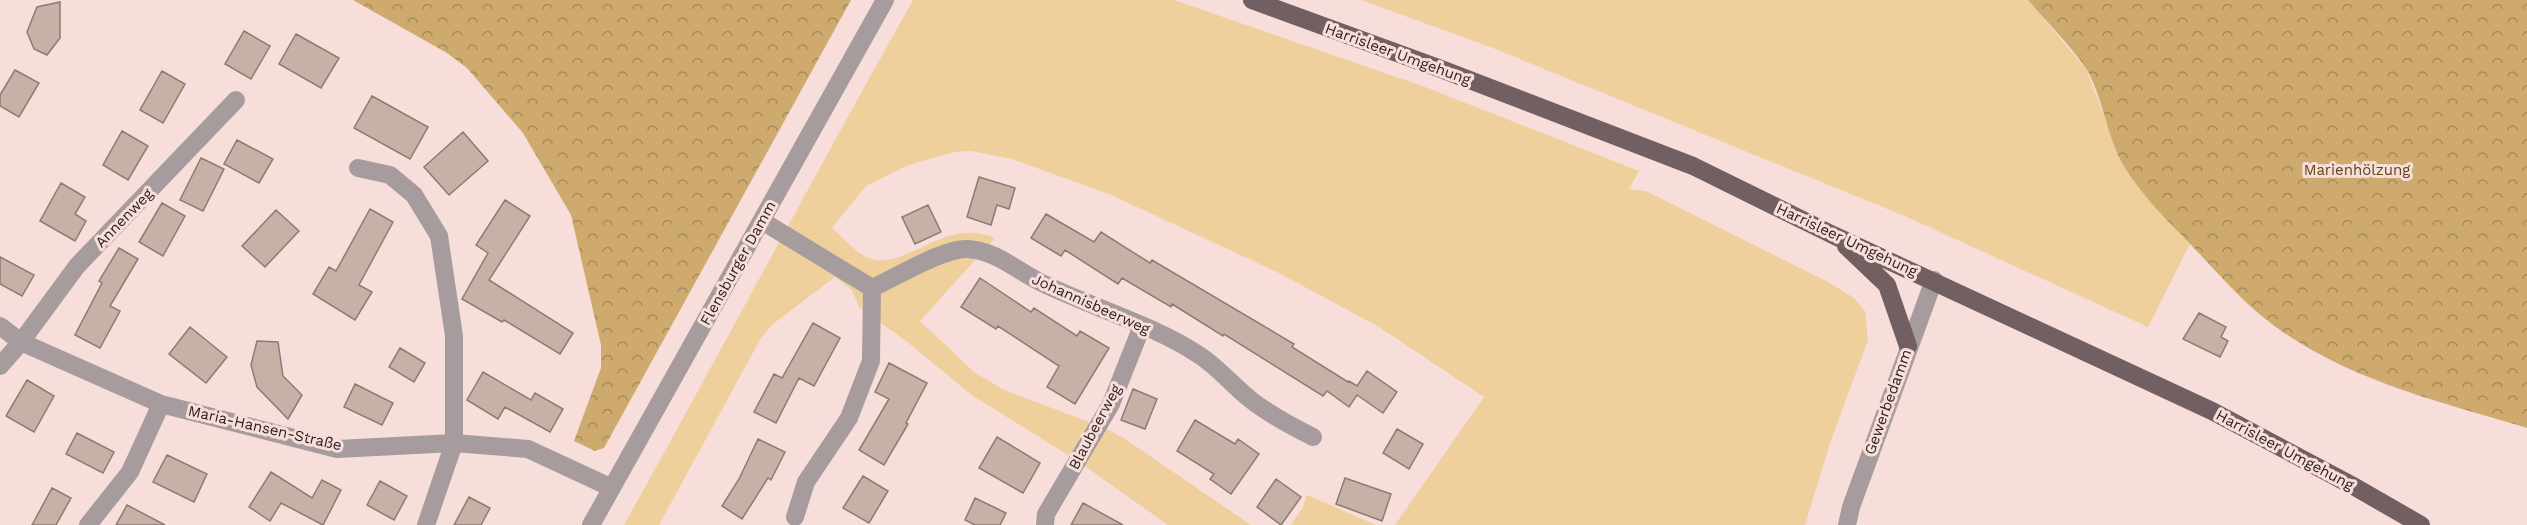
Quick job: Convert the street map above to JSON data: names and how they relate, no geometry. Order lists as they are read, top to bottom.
{
  "streets": {
    "main road": ["Harrisleer Umgehung"],
    "street": [
      "Annenweg",
      "Flensburger Damm",
      "Johannisbeerweg",
      "Gewerbedamm",
      "Blaubeerweg",
      "Maria-Hansen-Straße"
    ]
  },
  "crossings": [
    ["Harrisleer Umgehung", "Gewerbedamm"],
    ["Annenweg", "Maria-Hansen-Straße"],
    ["Flensburger Damm", "Maria-Hansen-Straße"],
    ["Johannisbeerweg", "Blaubeerweg"]
  ],
  "parks": ["Marienhölzung"]
}
